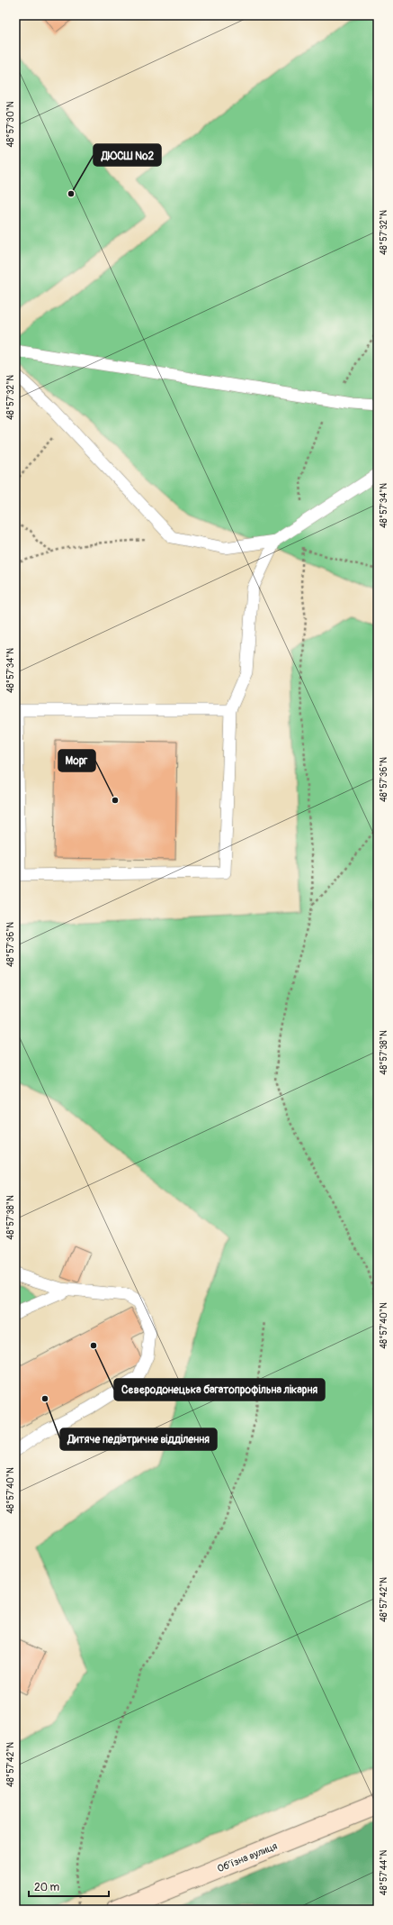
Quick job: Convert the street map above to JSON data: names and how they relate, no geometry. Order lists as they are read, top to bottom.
{
  "streets": {
    "main road": ["Об’їзна вулиця"]
  },
  "places": [
    "ДЮСШ №2",
    "Морг",
    "Сєвєродонецька багатопрофiльна лiкарня",
    "Дитяче педіатричне відділення"
  ],
  "scale_bar": "20 m",
  "coordinates": [
    "48°57'30\"N",
    "48°57'32\"N",
    "48°57'34\"N",
    "48°57'36\"N",
    "48°57'38\"N",
    "48°57'40\"N",
    "48°57'42\"N",
    "48°57'44\"N"
  ]
}
